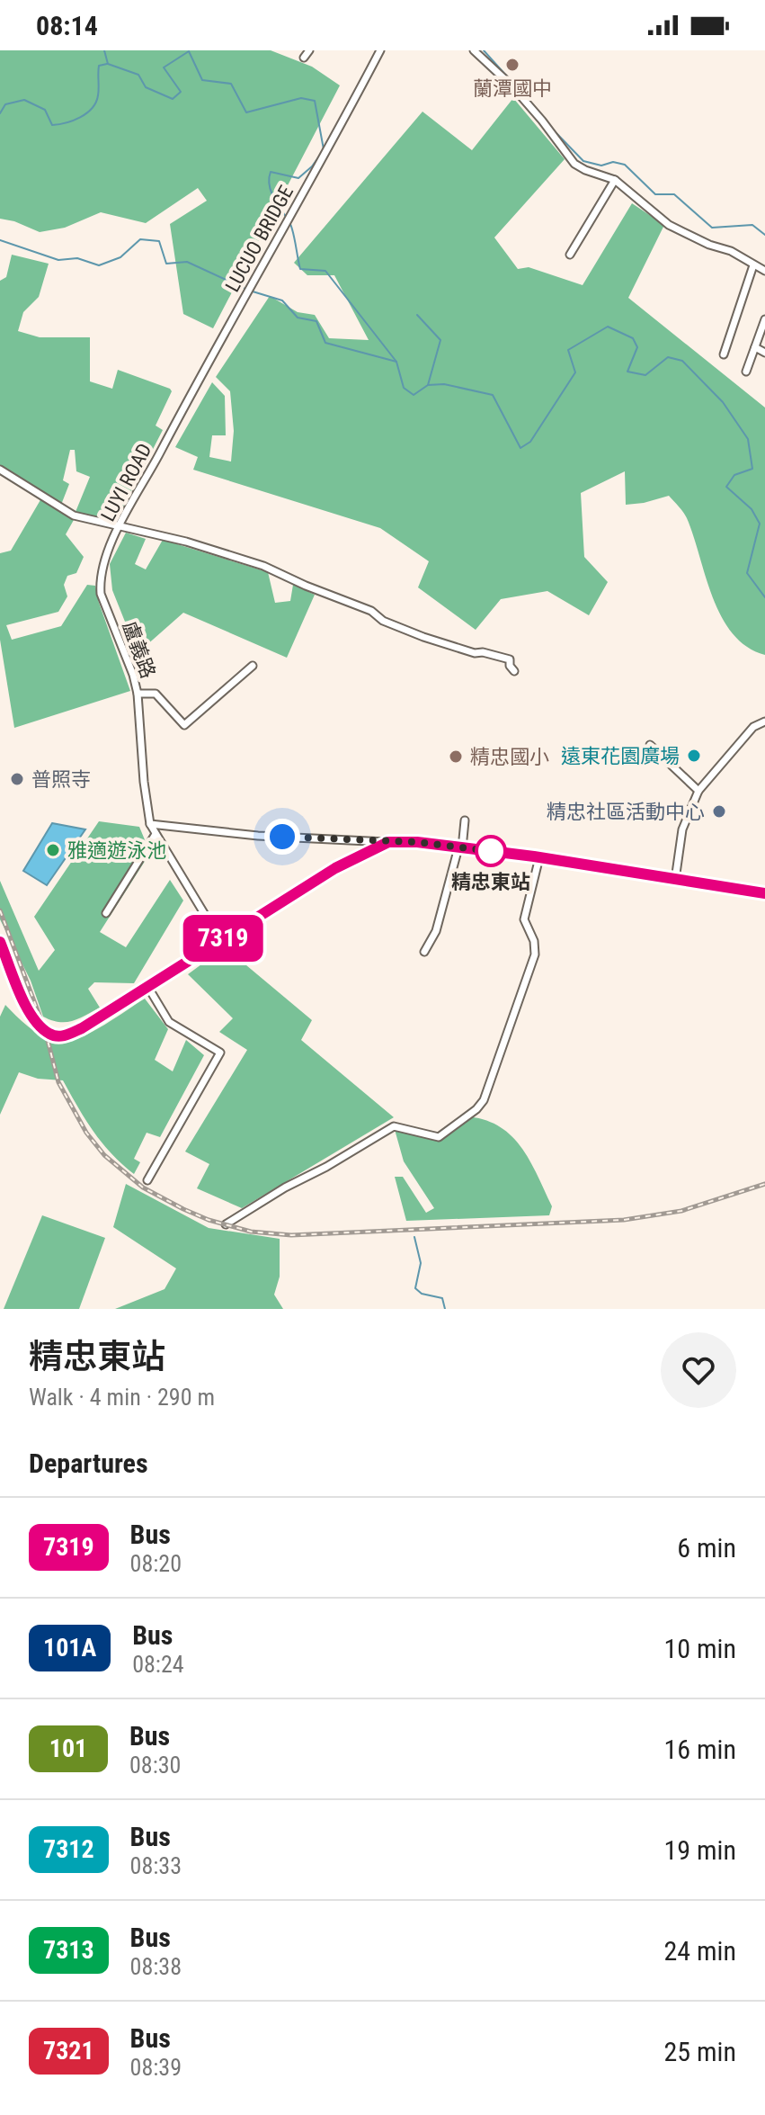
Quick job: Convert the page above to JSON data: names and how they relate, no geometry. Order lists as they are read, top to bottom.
{
  "streets": {
    "street": ["LUCUO BRIDGE", "LUYI ROAD"]
  },
  "crossings": [
    ["LUCUO BRIDGE", "LUYI ROAD"]
  ],
  "places": [
    "蘭潭國中",
    "遠東花園廣場",
    "精忠國小",
    "普照寺",
    "精忠社區活動中心",
    "雅適遊泳池",
    "精忠東站"
  ],
  "lines": ["bus line 7319"],
  "page": {
    "status": "08:14",
    "on_map": "7319",
    "heading": [
      ["精忠東站", "Walk · 4 min · 290 m"],
      "Departures"
    ],
    "list": [
      {
        "mark": "7319",
        "name": "Bus",
        "note": "08:20",
        "value": "6 min"
      },
      {
        "mark": "101A",
        "name": "Bus",
        "note": "08:24",
        "value": "10 min"
      },
      {
        "mark": "101",
        "name": "Bus",
        "note": "08:30",
        "value": "16 min"
      },
      {
        "mark": "7312",
        "name": "Bus",
        "note": "08:33",
        "value": "19 min"
      },
      {
        "mark": "7313",
        "name": "Bus",
        "note": "08:38",
        "value": "24 min"
      },
      {
        "mark": "7321",
        "name": "Bus",
        "note": "08:39",
        "value": "25 min"
      }
    ]
  }
}
